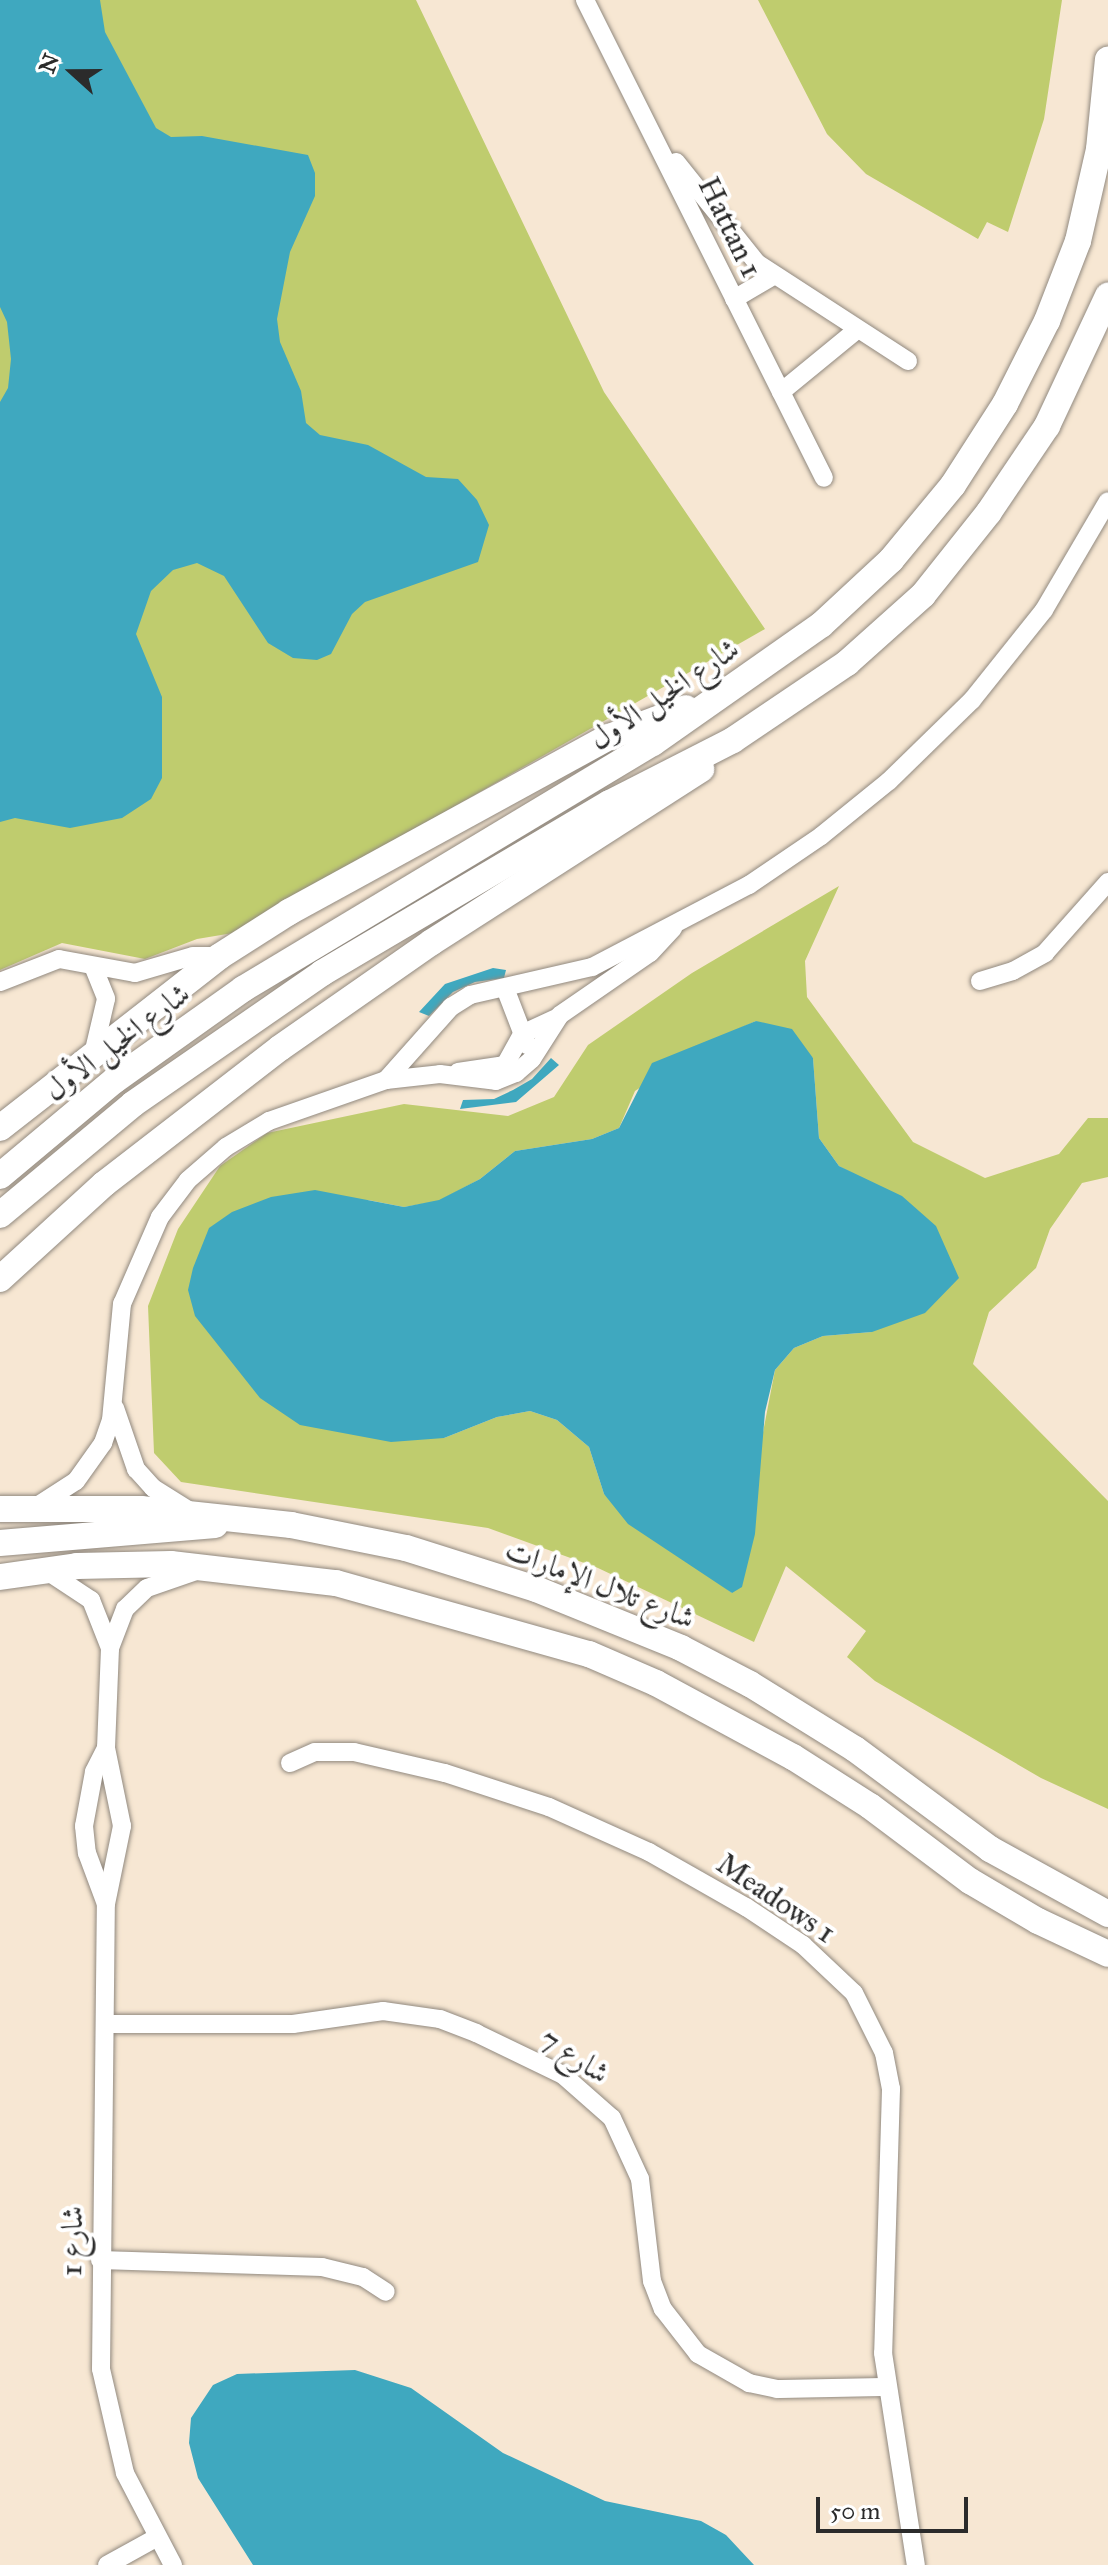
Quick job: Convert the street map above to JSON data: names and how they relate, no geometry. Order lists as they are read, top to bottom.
{
  "streets": {
    "main road": ["شارع الخيل الأول", "شارع تلال الإمارات"],
    "street": [
      "Hattan 1",
      "Meadows 1",
      "شارع 7",
      "شارع 1"
    ]
  },
  "crossings": [
    ["Meadows 1", "شارع 7"],
    ["شارع 7", "شارع 1"]
  ],
  "scale_bar": "50 m",
  "north": "left"
}
